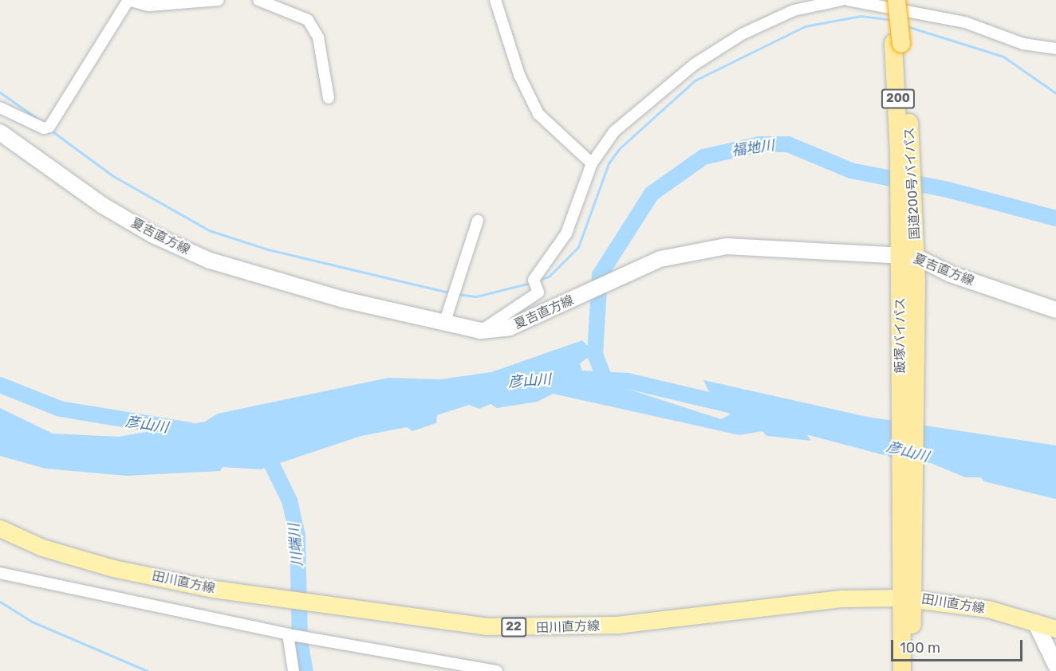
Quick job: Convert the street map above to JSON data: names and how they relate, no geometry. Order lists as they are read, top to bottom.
{
  "streets": {
    "highway": ["200", "国道200号バイパス"],
    "main road": ["夏吉直方線", "田川直方線", "22"]
  },
  "crossings": [
    ["200", "国道200号バイパス"],
    ["200", "田川直方線"],
    ["国道200号バイパス", "夏吉直方線"],
    ["国道200号バイパス", "田川直方線"]
  ],
  "water": ["福地川", "彦山川", "川端川"],
  "scale_bar": "100 m"
}
